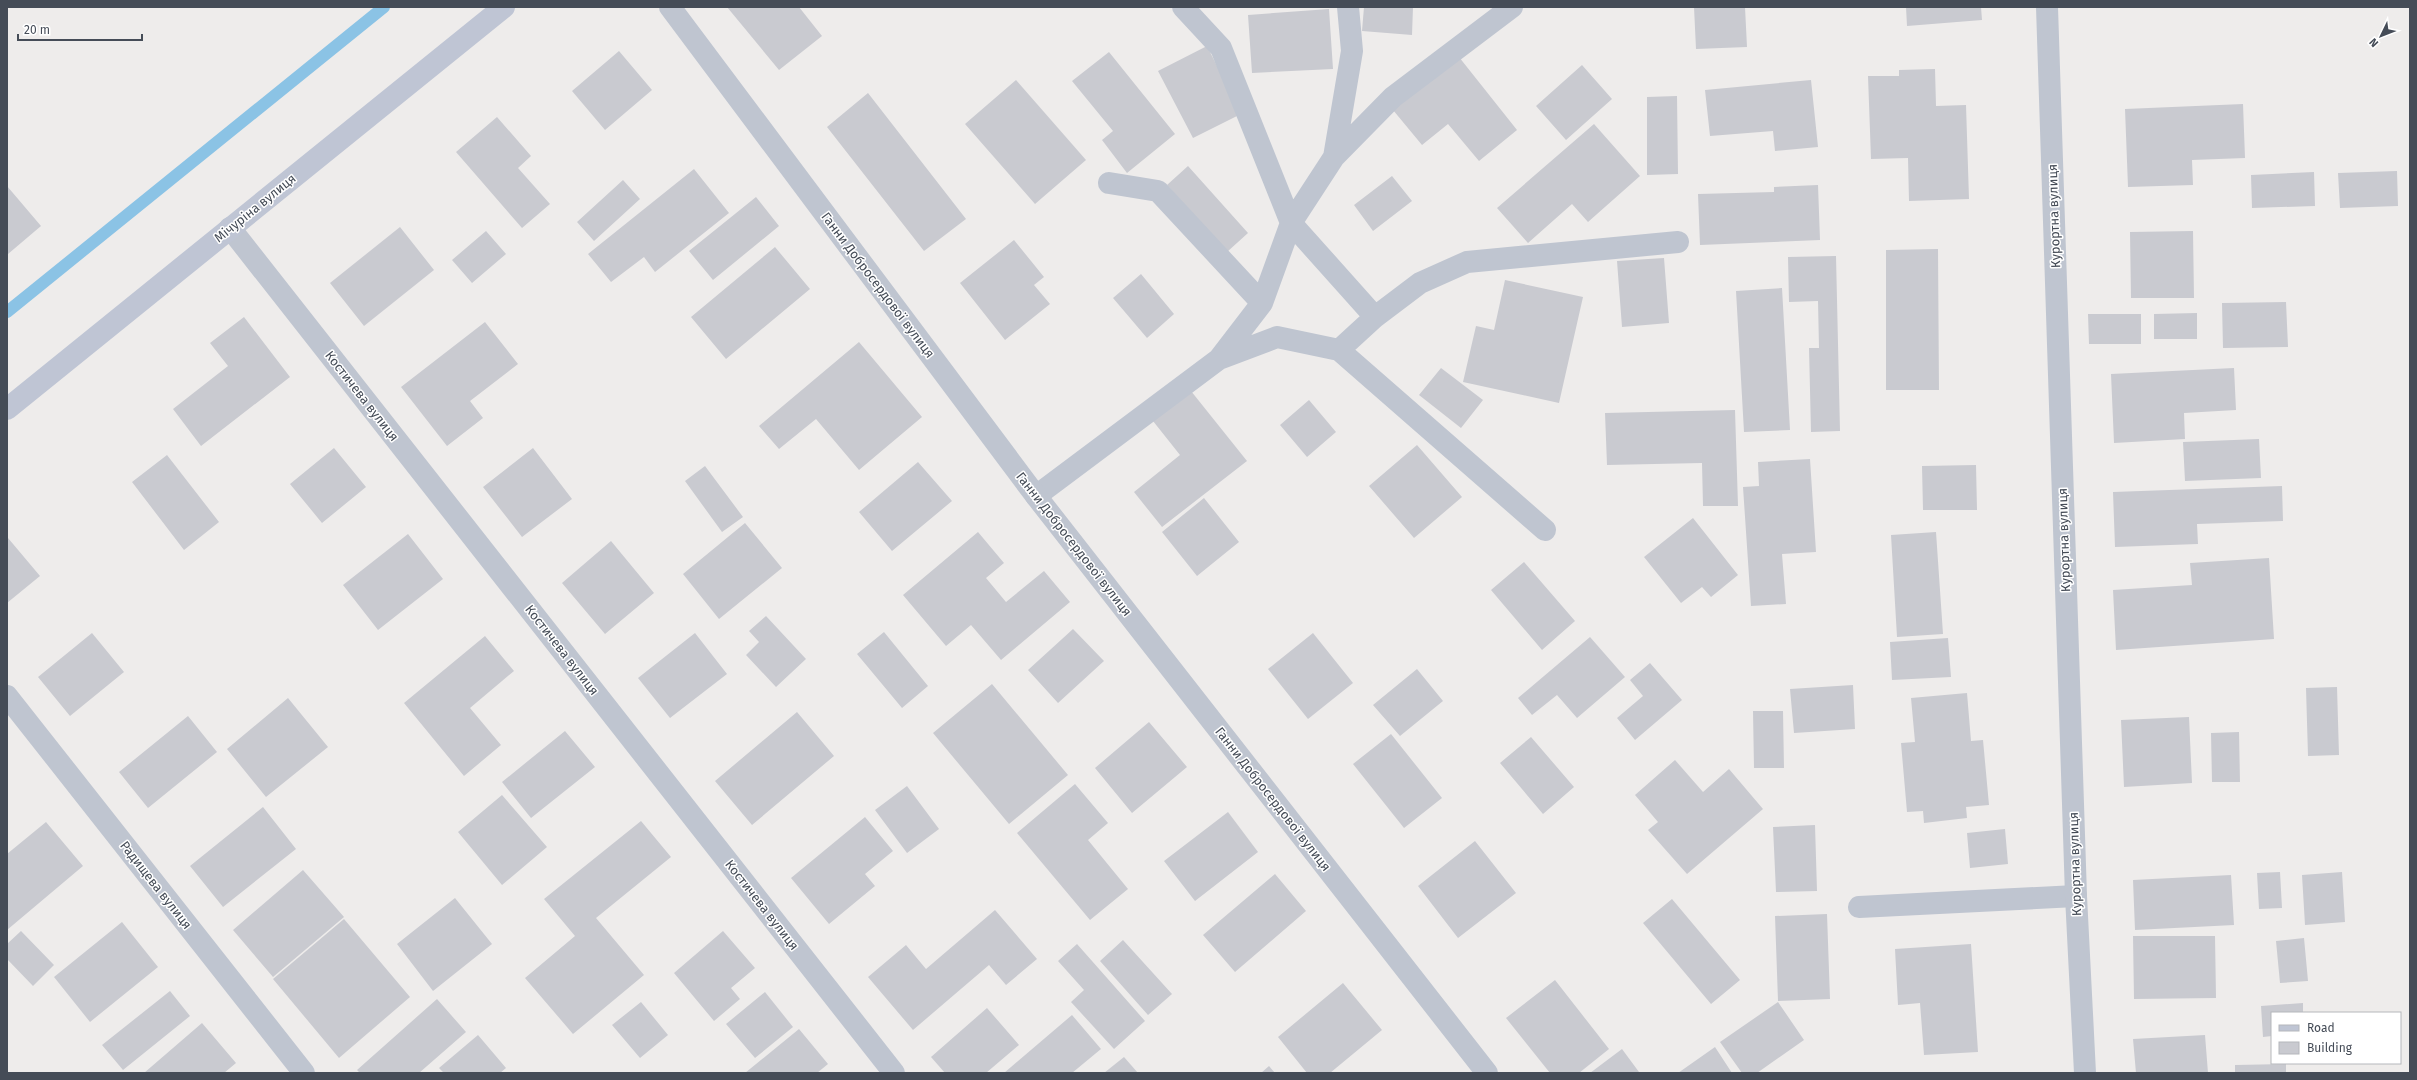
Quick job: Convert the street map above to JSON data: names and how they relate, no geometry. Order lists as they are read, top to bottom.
{
  "streets": {
    "street": [
      "Мічуріна вулиця",
      "Курортна вулиця",
      "Ганни Добросердової вулиця",
      "Костичева вулиця",
      "Радищева вулиця"
    ]
  },
  "crossings": [
    ["Мічуріна вулиця", "Костичева вулиця"]
  ],
  "legend": ["Road", "Building"],
  "scale_bar": "20 m",
  "north": "bottom left"
}
